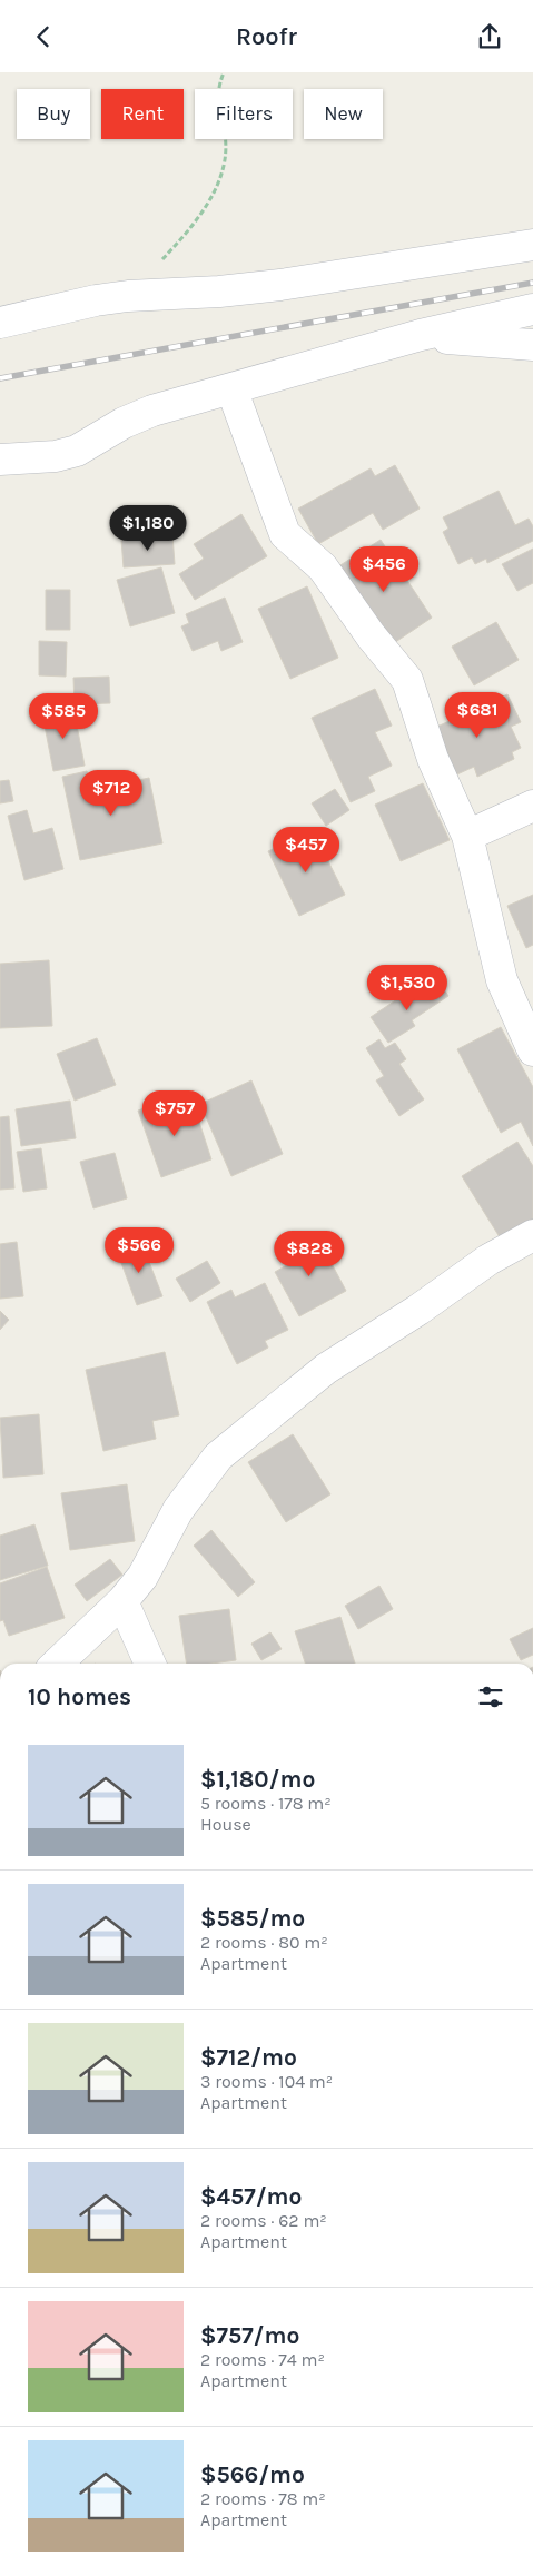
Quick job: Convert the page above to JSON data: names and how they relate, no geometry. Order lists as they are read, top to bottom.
{
  "page": {
    "header": "Roofr",
    "chip": [
      "Buy",
      "Rent",
      "Filters",
      "New"
    ],
    "price": [
      "$1,180",
      "$456",
      "$681",
      "$585",
      "$712",
      "$457",
      "$1,530",
      "$757",
      "$566",
      "$828"
    ],
    "heading": "10 homes",
    "list": [
      {
        "name": "$1,180/mo",
        "note": "5 rooms · 178 m² · House"
      },
      {
        "name": "$585/mo",
        "note": "2 rooms · 80 m² · Apartment"
      },
      {
        "name": "$712/mo",
        "note": "3 rooms · 104 m² · Apartment"
      },
      {
        "name": "$457/mo",
        "note": "2 rooms · 62 m² · Apartment"
      },
      {
        "name": "$757/mo",
        "note": "2 rooms · 74 m² · Apartment"
      },
      {
        "name": "$566/mo",
        "note": "2 rooms · 78 m² · Apartment"
      }
    ]
  }
}
